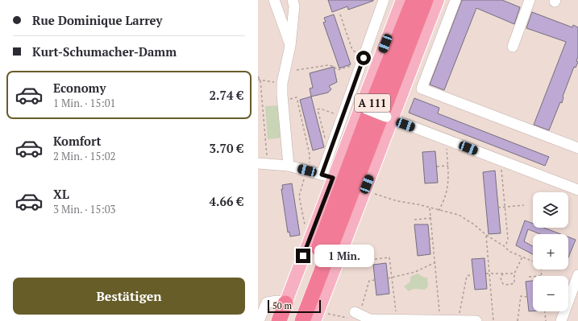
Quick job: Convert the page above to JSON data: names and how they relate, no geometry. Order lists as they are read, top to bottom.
{
  "streets": {
    "highway": ["A 111"]
  },
  "scale_bar": "50 m",
  "page": {
    "banner": ["Rue Dominique Larrey", "Kurt-Schumacher-Damm"],
    "list": [
      {
        "name": "Economy",
        "note": "1 Min. · 15:01",
        "value": "2.74 €"
      },
      {
        "name": "Komfort",
        "note": "2 Min. · 15:02",
        "value": "3.70 €"
      },
      {
        "name": "XL",
        "note": "3 Min. · 15:03",
        "value": "4.66 €"
      }
    ],
    "map_buttons": ["+", "−"],
    "bubble": "1 Min.",
    "buttons": "Bestätigen",
    "scale": "50 m"
  }
}
